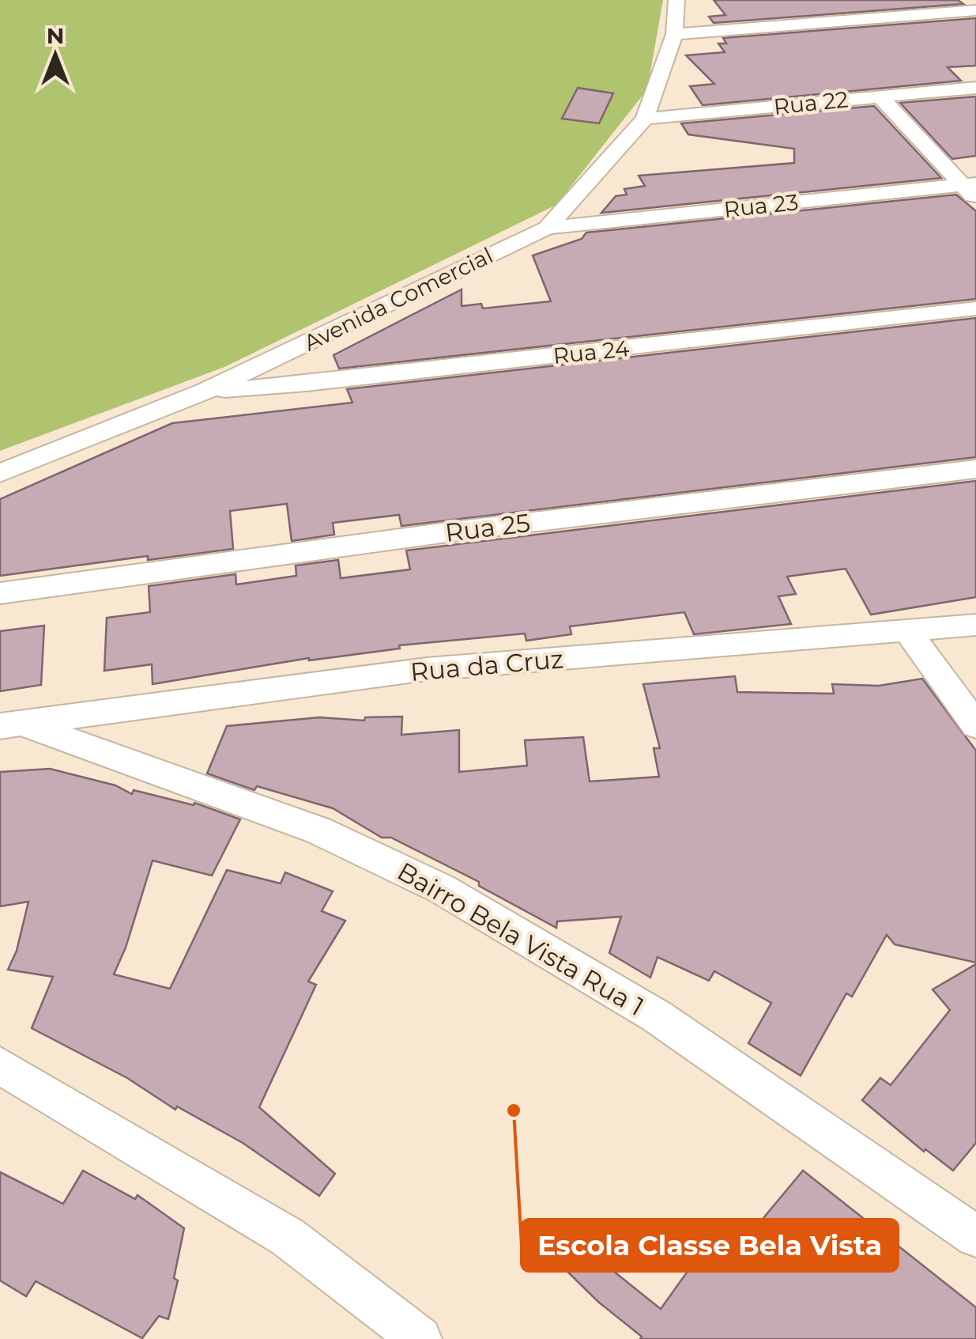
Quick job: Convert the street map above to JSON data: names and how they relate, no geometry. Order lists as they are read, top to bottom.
{
  "streets": {
    "street": [
      "Rua 22",
      "Rua 23",
      "Avenida Comercial",
      "Rua 24",
      "Rua 25",
      "Rua da Cruz",
      "Bairro Bela Vista Rua 1"
    ]
  },
  "crossings": [
    ["Rua 22", "Avenida Comercial"],
    ["Rua 23", "Avenida Comercial"],
    ["Avenida Comercial", "Rua 24"],
    ["Rua da Cruz", "Bairro Bela Vista Rua 1"]
  ],
  "places": ["Escola Classe Bela Vista"],
  "north": "top"
}
